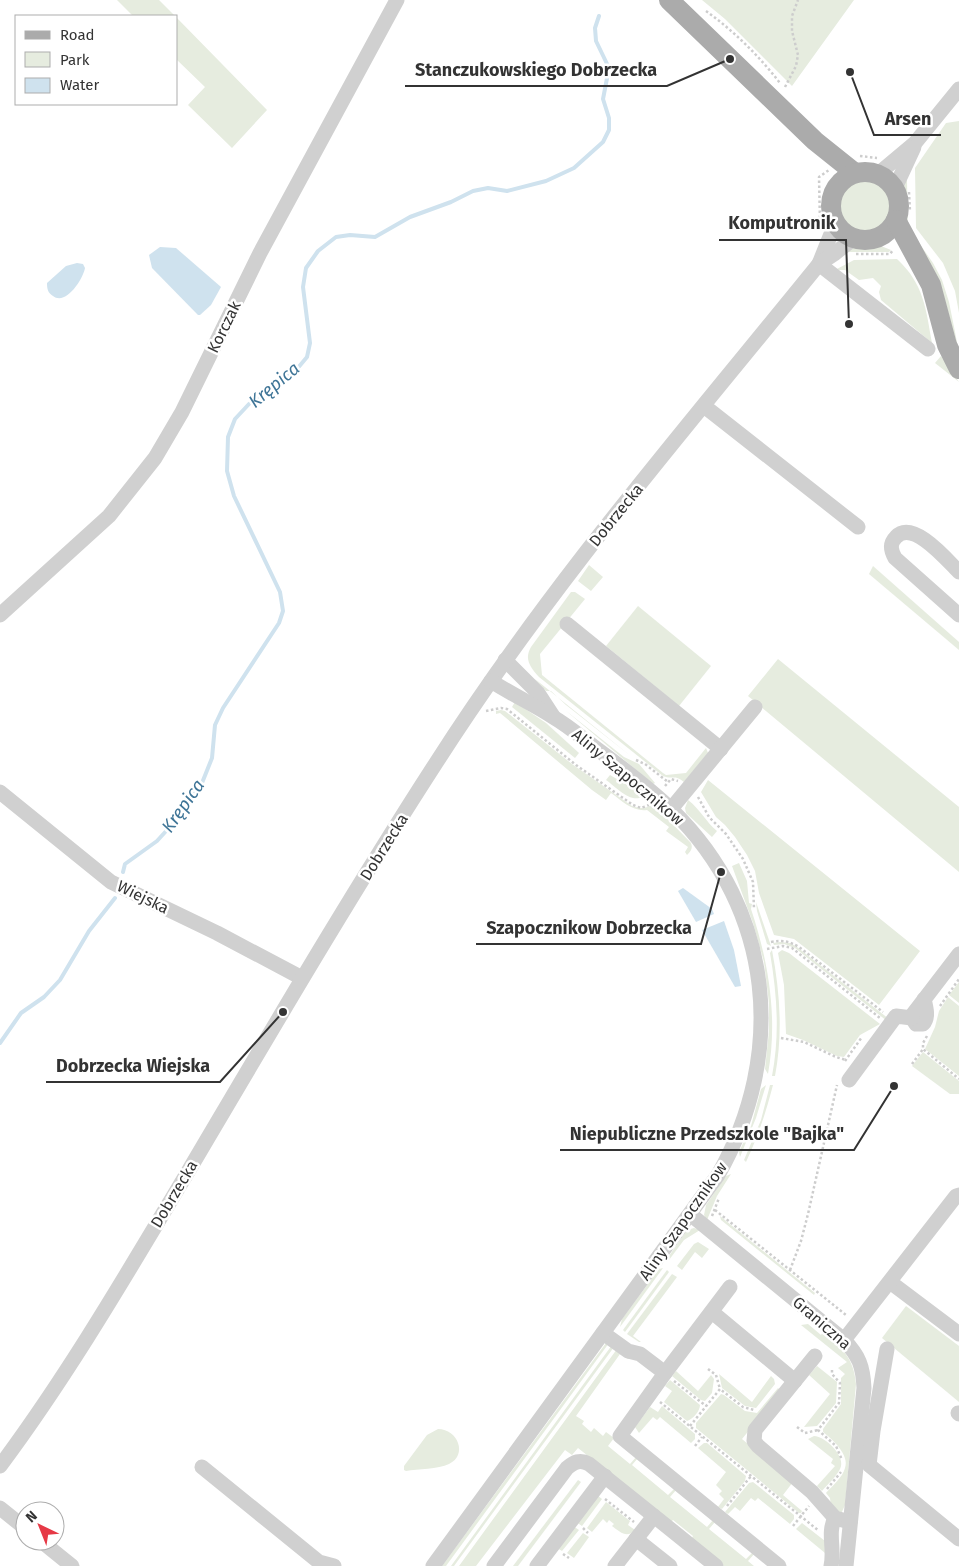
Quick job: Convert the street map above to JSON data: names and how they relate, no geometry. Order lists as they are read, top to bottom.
{
  "streets": {
    "street": [
      "Korczak",
      "Dobrzecka",
      "Aliny Szapocznikow",
      "Wiejska",
      "Graniczna"
    ]
  },
  "crossings": [
    ["Dobrzecka", "Aliny Szapocznikow"],
    ["Dobrzecka", "Wiejska"],
    ["Aliny Szapocznikow", "Graniczna"]
  ],
  "water": ["Krępica"],
  "places": [
    "Stanczukowskiego Dobrzecka",
    "Arsen",
    "Komputronik",
    "Szapocznikow Dobrzecka",
    "Dobrzecka Wiejska",
    "Niepubliczne Przedszkole \"Bajka\""
  ],
  "legend": ["Road", "Park", "Water"],
  "north": "top left"
}
